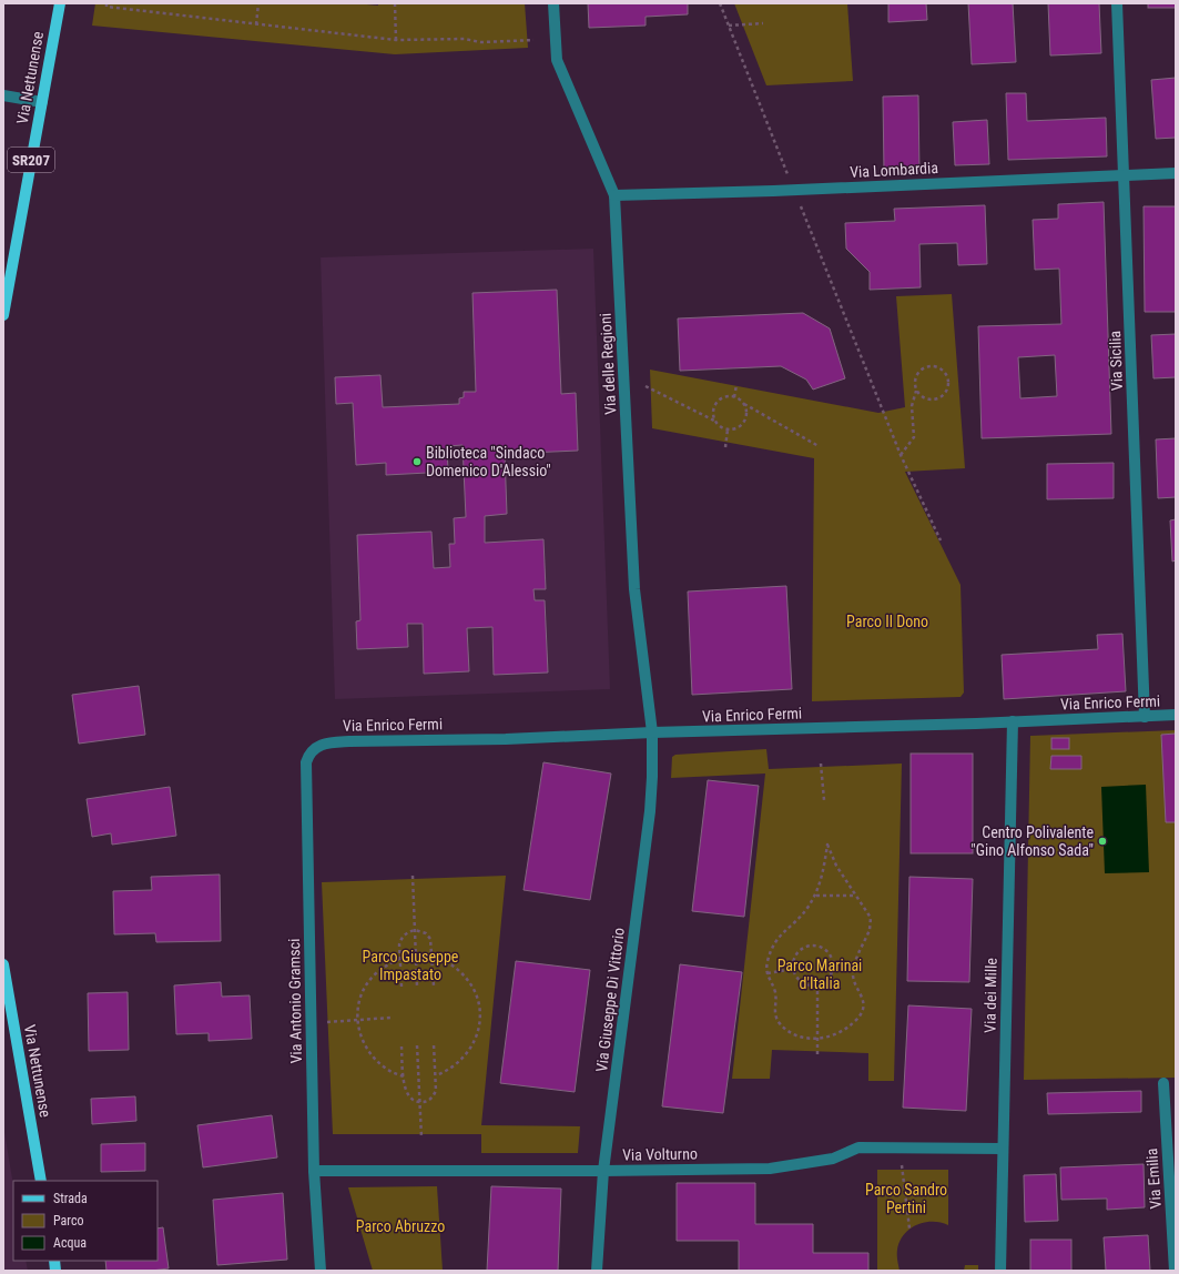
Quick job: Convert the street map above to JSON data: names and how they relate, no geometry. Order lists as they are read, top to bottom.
{
  "streets": {
    "main road": ["Via Nettunense", "SR207"],
    "street": [
      "Via Lombardia",
      "Via Sicilia",
      "Via delle Regioni",
      "Via Enrico Fermi",
      "Via dei Mille",
      "Via Giuseppe Di Vittorio",
      "Via Antonio Gramsci",
      "Via Volturno",
      "Via Emilia"
    ]
  },
  "crossings": [
    ["Via Lombardia", "Via Sicilia"],
    ["Via Lombardia", "Via delle Regioni"],
    ["Via Sicilia", "Via Enrico Fermi"],
    ["Via delle Regioni", "Via Enrico Fermi"],
    ["Via delle Regioni", "Via Giuseppe Di Vittorio"],
    ["Via Enrico Fermi", "Via dei Mille"],
    ["Via Enrico Fermi", "Via Giuseppe Di Vittorio"],
    ["Via Enrico Fermi", "Via Antonio Gramsci"],
    ["Via dei Mille", "Via Volturno"],
    ["Via Giuseppe Di Vittorio", "Via Volturno"],
    ["Via Antonio Gramsci", "Via Volturno"]
  ],
  "parks": [
    "Parco Il Dono",
    "Parco Giuseppe Impastato",
    "Parco Marinai d'Italia",
    "Parco Sandro Pertini",
    "Parco Abruzzo"
  ],
  "places": ["Biblioteca \"Sindaco Domenico D'Alessio\"", "Centro Polivalente \"Gino Alfonso Sada\""],
  "legend": ["Strada", "Parco", "Acqua"]
}
